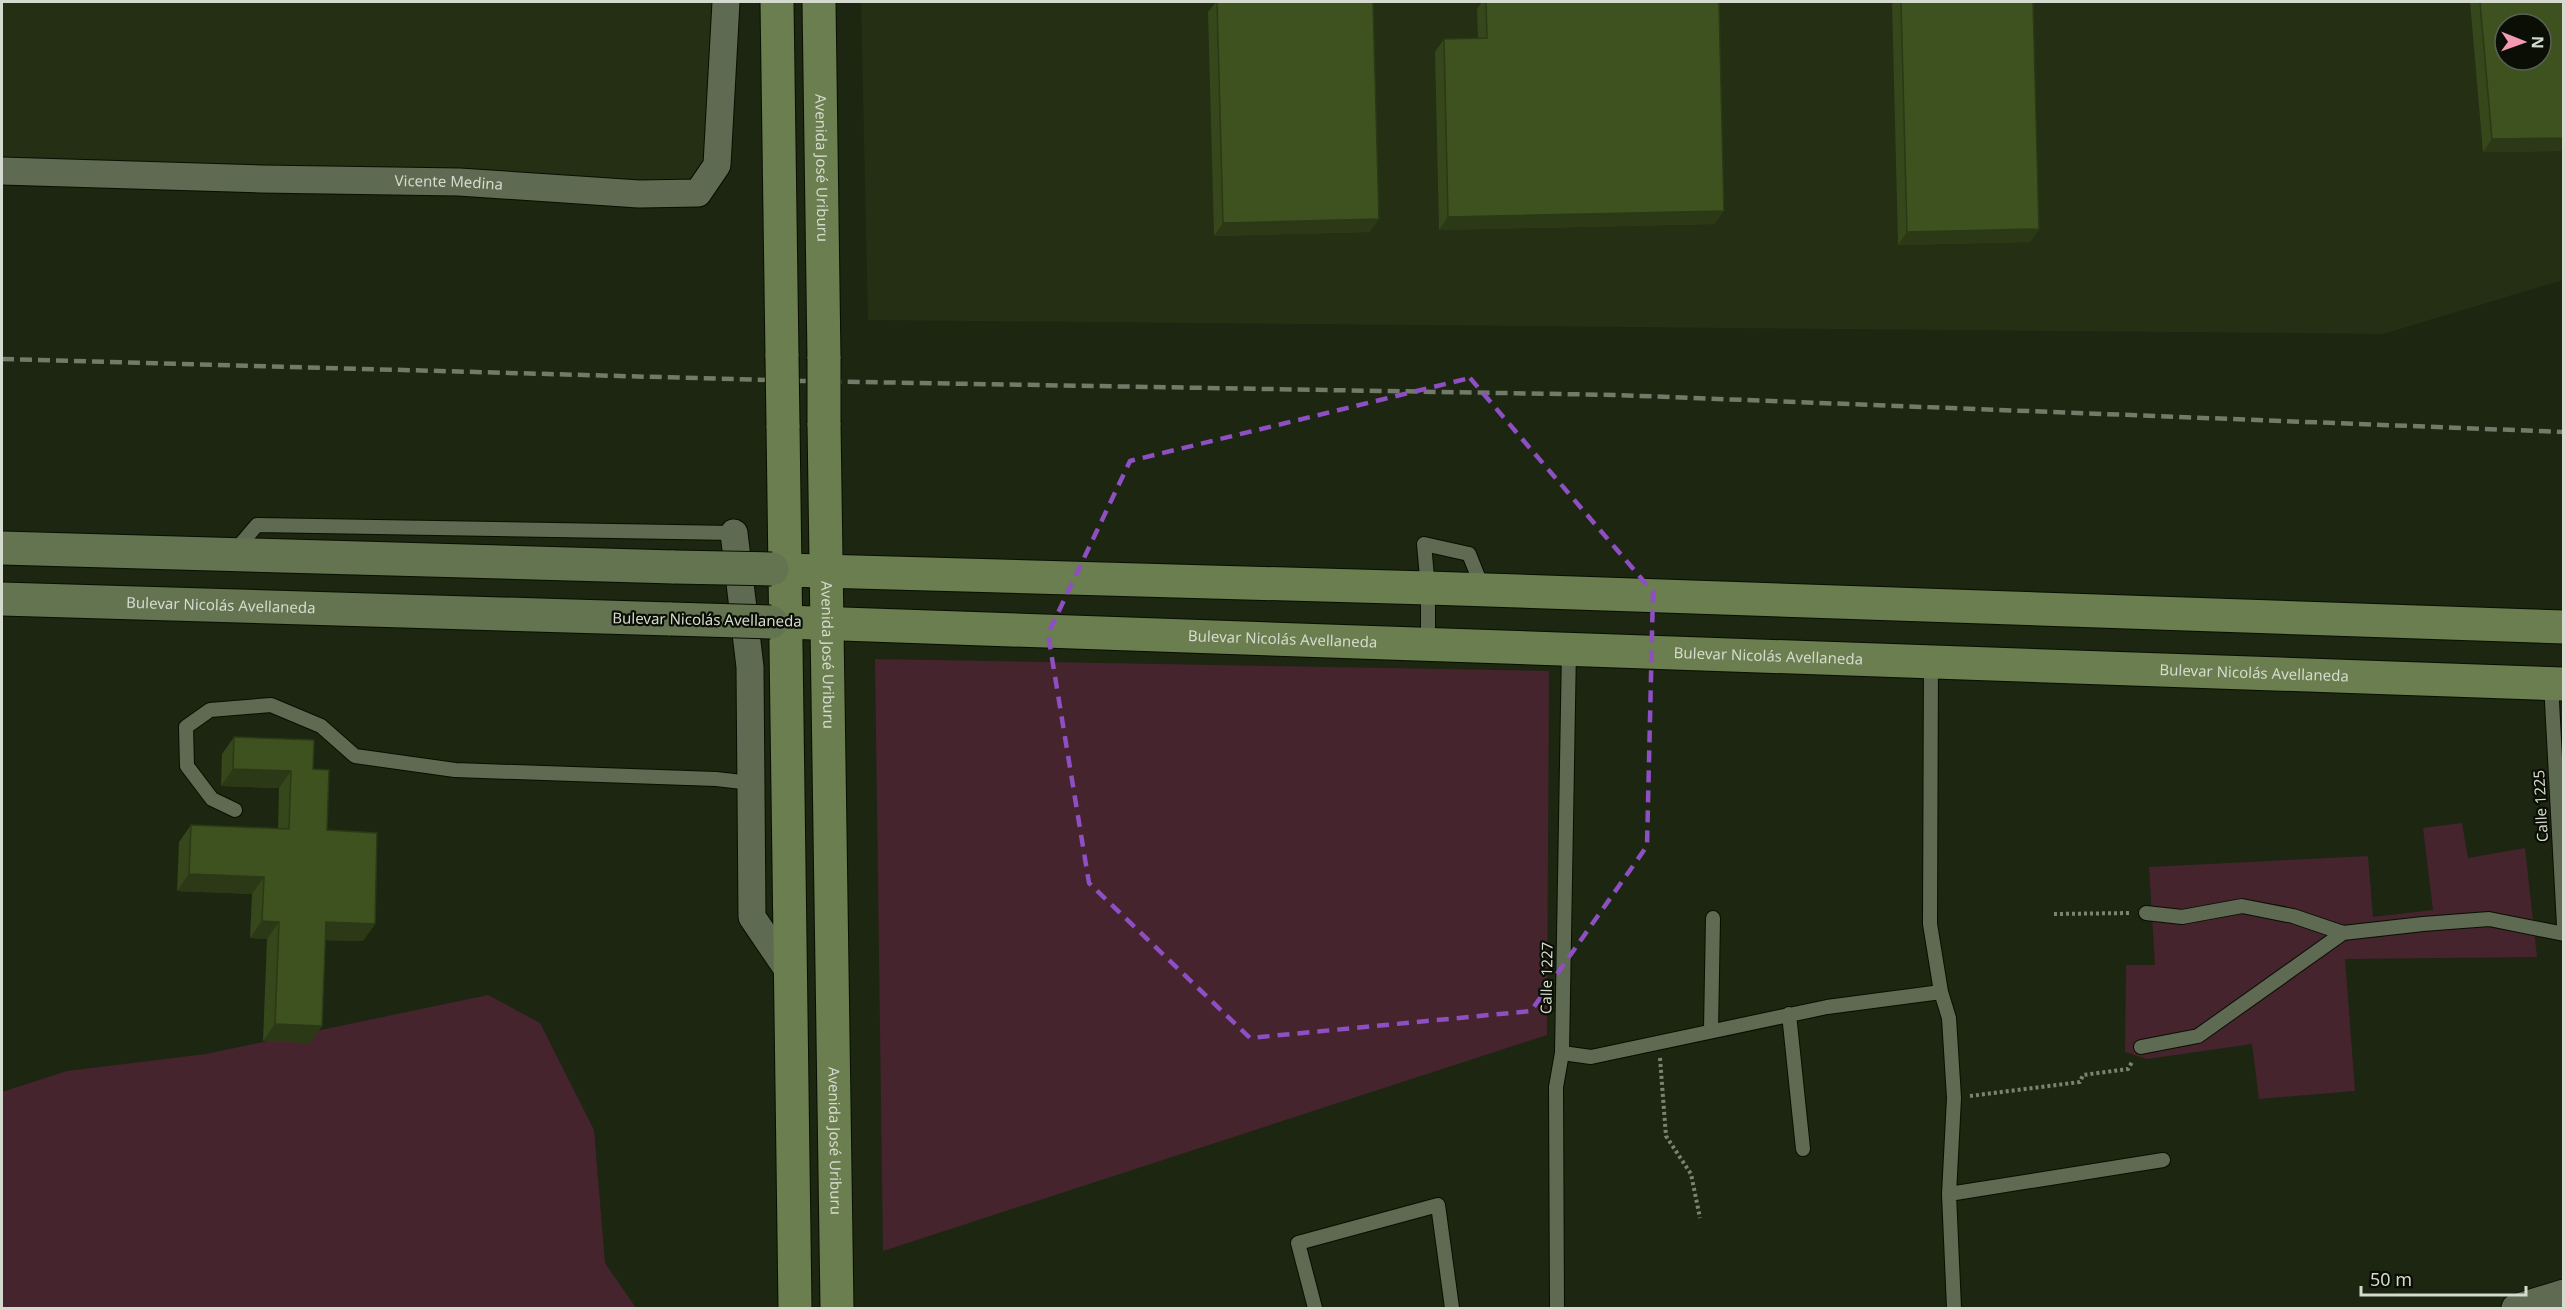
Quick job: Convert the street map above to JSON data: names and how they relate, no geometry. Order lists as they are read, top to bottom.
{
  "streets": {
    "main road": ["Avenida José Uriburu", "Bulevar Nicolás Avellaneda"],
    "street": ["Vicente Medina"],
    "lane": ["Calle 1225", "Calle 1227"]
  },
  "crossings": [
    ["Avenida José Uriburu", "Bulevar Nicolás Avellaneda"],
    ["Bulevar Nicolás Avellaneda", "Calle 1225"],
    ["Bulevar Nicolás Avellaneda", "Calle 1227"]
  ],
  "scale_bar": "50 m",
  "north": "right"
}
